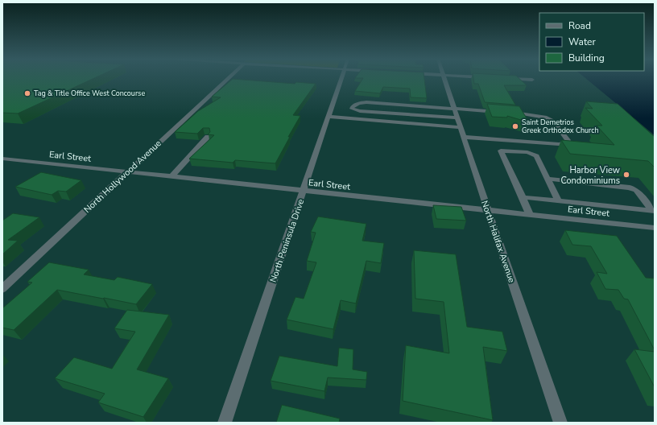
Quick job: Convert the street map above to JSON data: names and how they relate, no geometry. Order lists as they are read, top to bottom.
{
  "streets": {
    "street": [
      "Earl Street",
      "North Hollywood Avenue",
      "North Peninsula Drive",
      "North Halifax Avenue"
    ]
  },
  "crossings": [
    ["Earl Street", "North Hollywood Avenue"],
    ["Earl Street", "North Peninsula Drive"],
    ["Earl Street", "North Halifax Avenue"]
  ],
  "places": ["Tag & Title Office West Concourse", "Saint Demetrios Greek Orthodox Church", "Harbor View Condominiums"],
  "legend": ["Road", "Water", "Building"]
}
